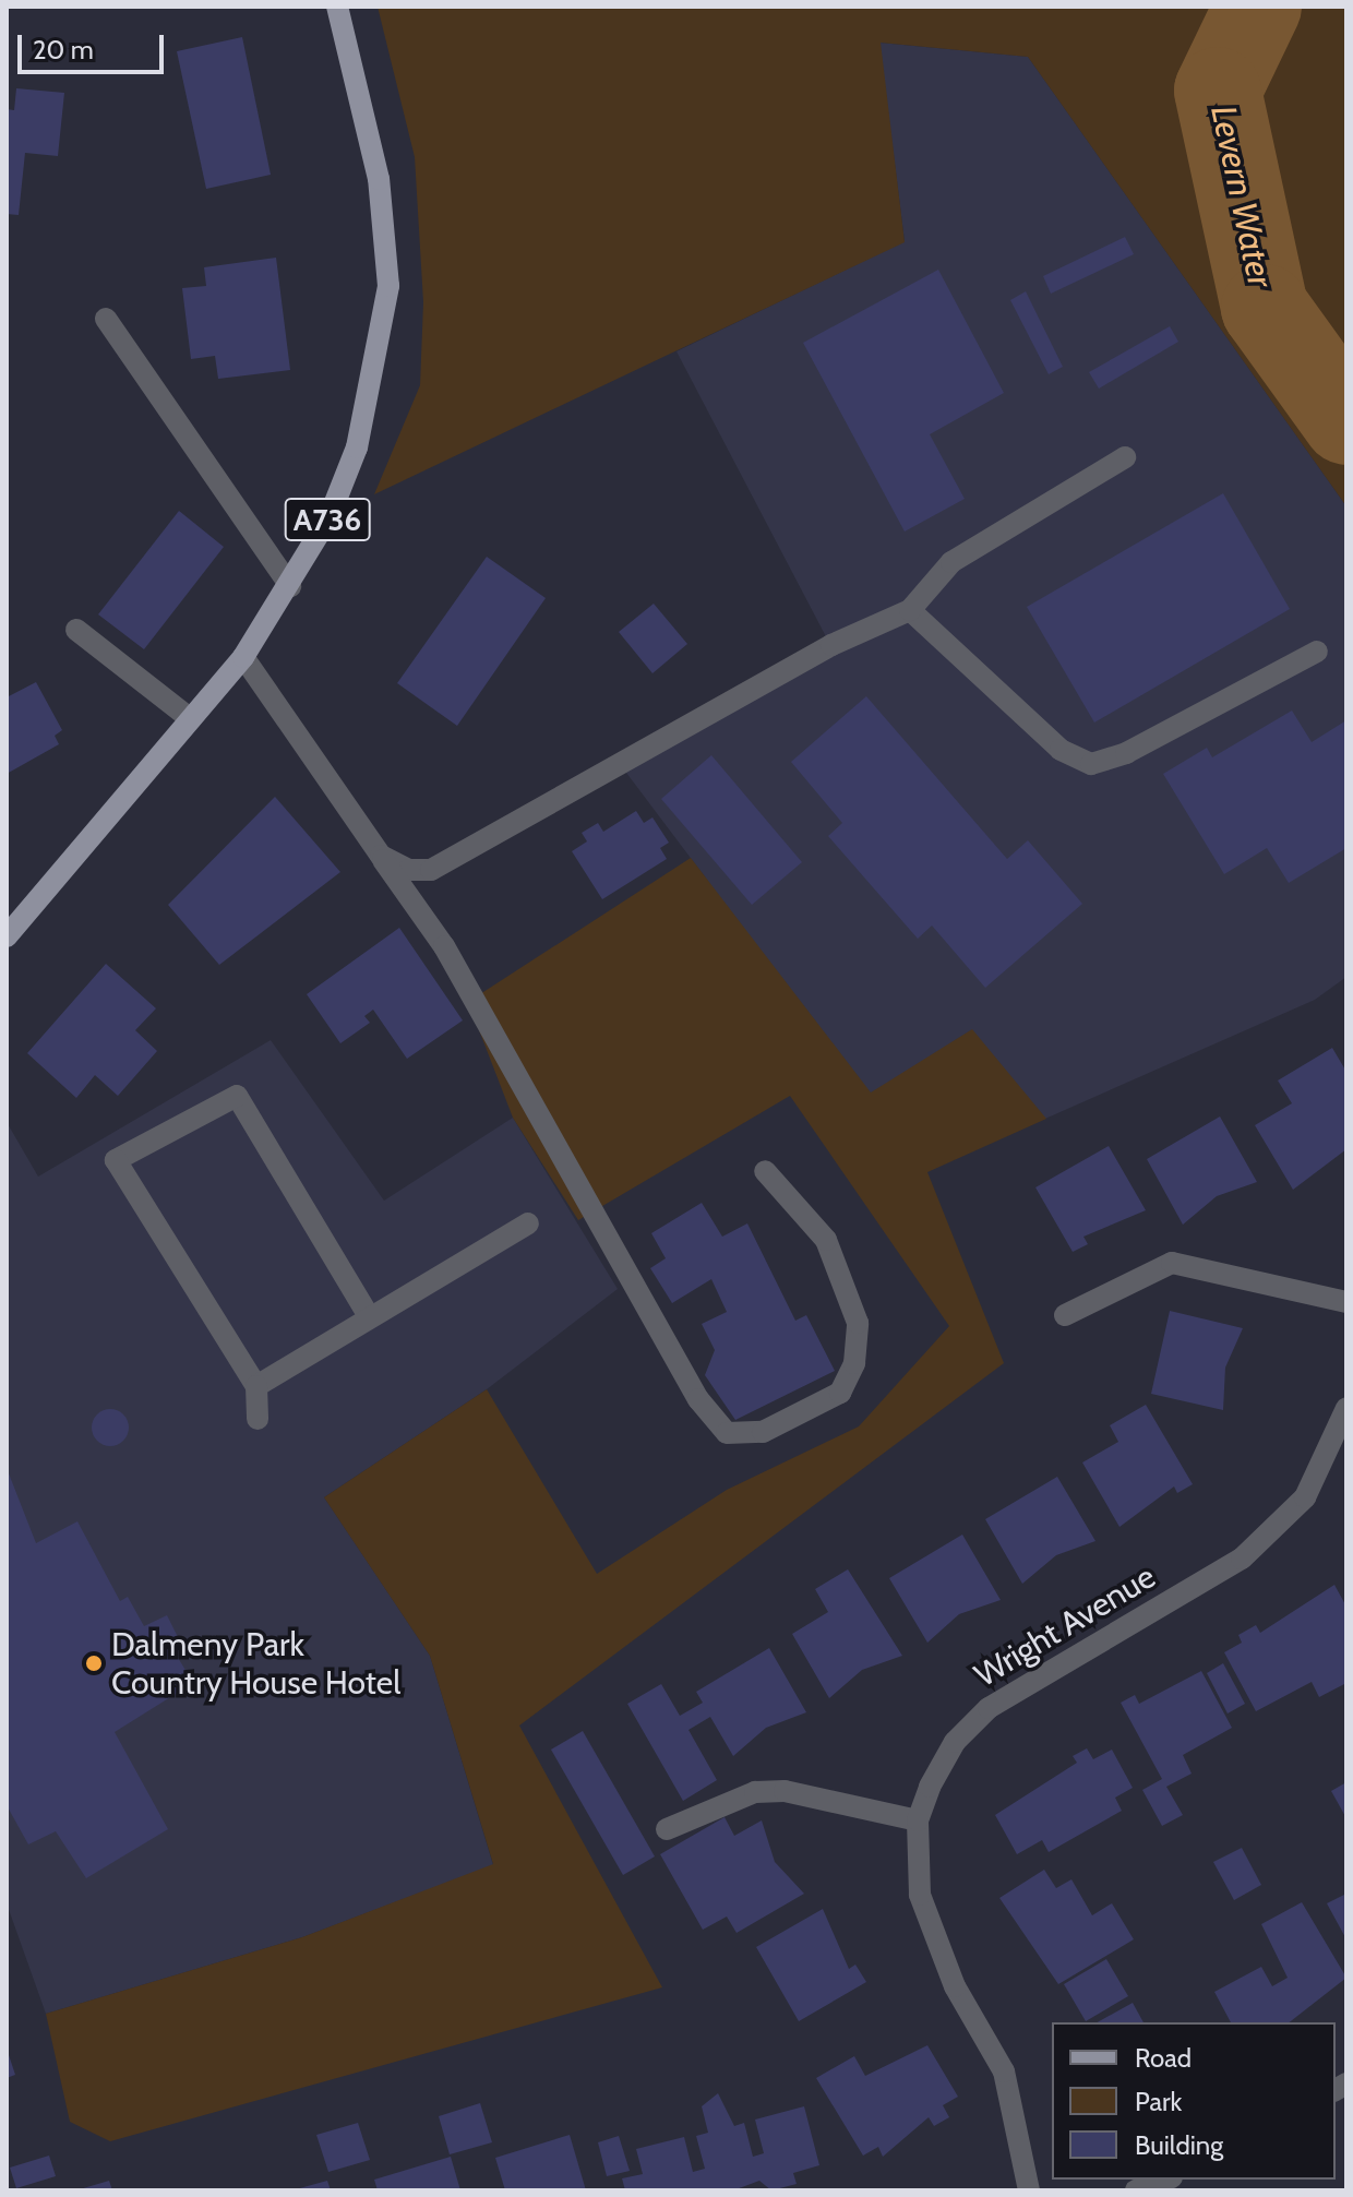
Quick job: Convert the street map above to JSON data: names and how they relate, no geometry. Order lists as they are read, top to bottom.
{
  "streets": {
    "main road": ["A736"],
    "street": ["Wright Avenue"]
  },
  "water": ["Levern Water"],
  "places": ["Dalmeny Park Country House Hotel"],
  "legend": ["Road", "Park", "Building"],
  "scale_bar": "20 m"
}
